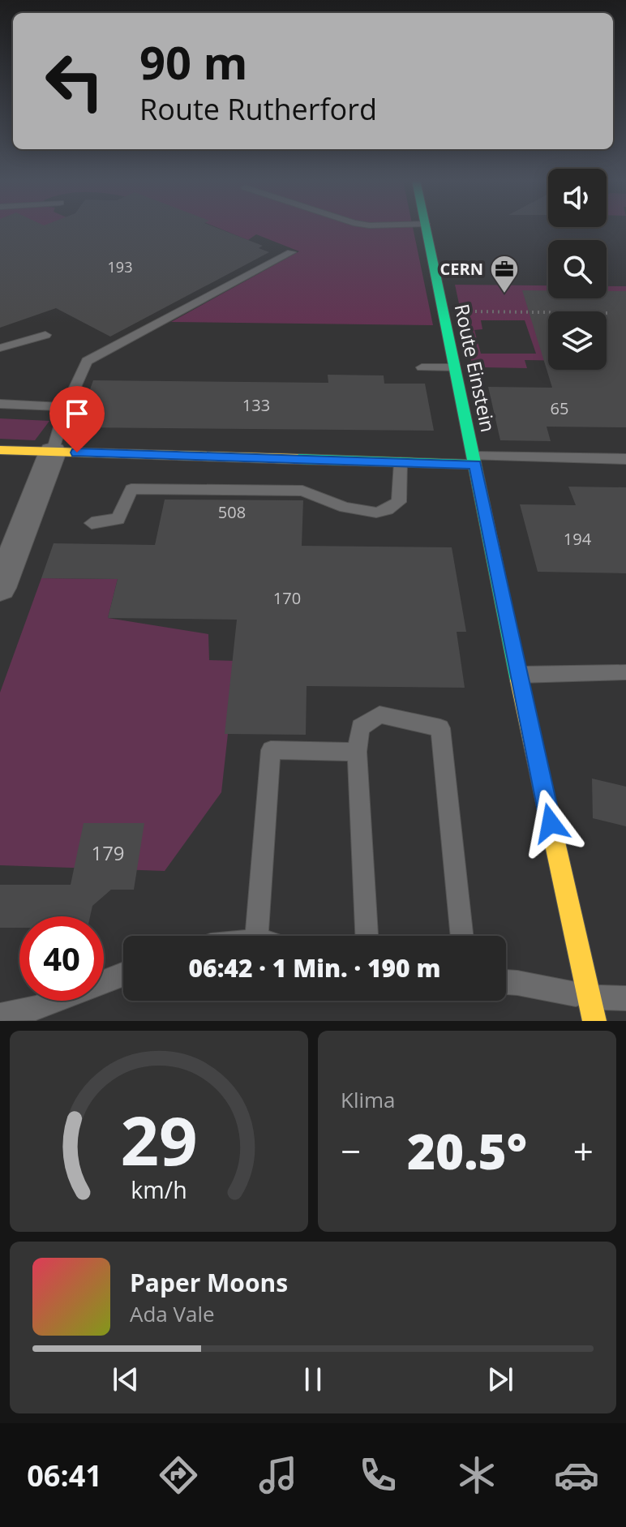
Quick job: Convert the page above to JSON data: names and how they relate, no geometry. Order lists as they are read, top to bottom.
{
  "streets": {
    "street": ["Route Einstein"]
  },
  "places": {
    "office": ["CERN"]
  },
  "house_numbers": [
    "193",
    "133",
    "65",
    "508",
    "194",
    "170",
    "179"
  ],
  "page": {
    "turn": ["90 m", "Route Rutherford"],
    "limit": "40",
    "trip": "06:42 · 1 Min. · 190 m",
    "tile": "Klima",
    "heat": ["−", "20.5°", "+"],
    "song": ["Paper Moons", "Ada Vale"],
    "tabs": "06:41",
    "gauge": ["29", "km/h"]
  }
}
